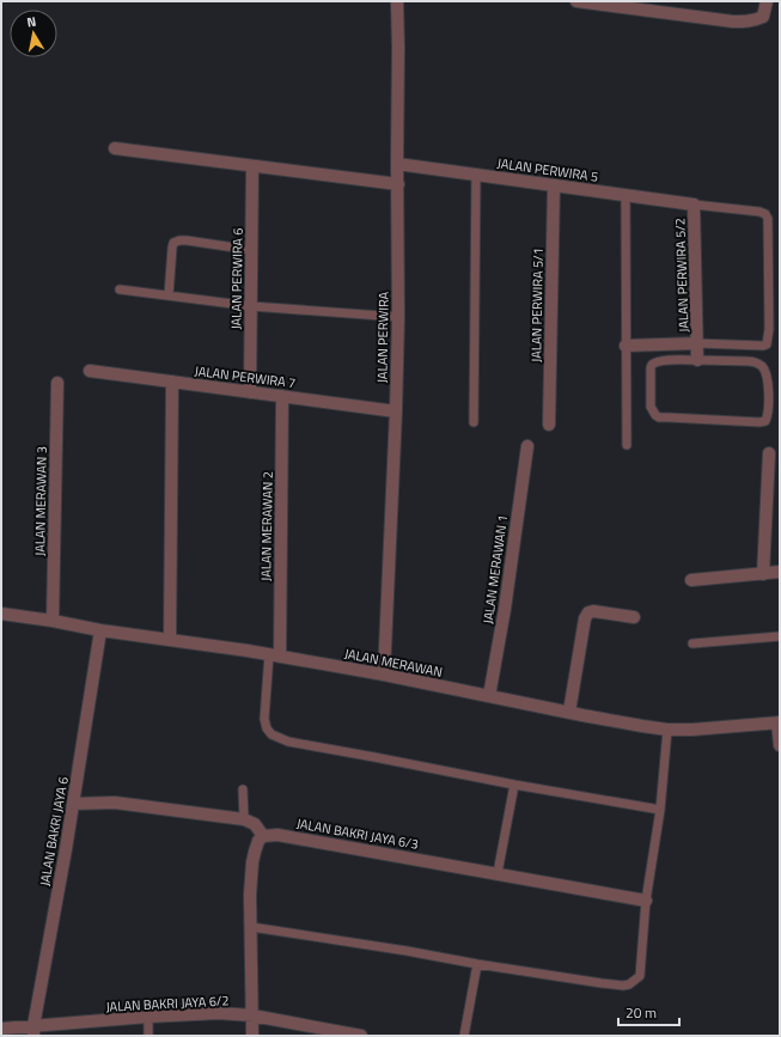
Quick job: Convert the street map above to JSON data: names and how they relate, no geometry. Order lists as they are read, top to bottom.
{
  "streets": {
    "street": [
      "JALAN PERWIRA 5",
      "JALAN PERWIRA 5/2",
      "JALAN PERWIRA 6",
      "JALAN PERWIRA 5/1",
      "JALAN PERWIRA",
      "JALAN PERWIRA 7",
      "JALAN MERAWAN 3",
      "JALAN MERAWAN 2",
      "JALAN MERAWAN 1",
      "JALAN MERAWAN",
      "JALAN BAKRI JAYA 6",
      "JALAN BAKRI JAYA 6/3",
      "JALAN BAKRI JAYA 6/2"
    ]
  },
  "crossings": [
    ["JALAN PERWIRA 5", "JALAN PERWIRA 5/2"],
    ["JALAN PERWIRA 5", "JALAN PERWIRA 5/1"],
    ["JALAN PERWIRA 5", "JALAN PERWIRA"],
    ["JALAN PERWIRA 6", "JALAN PERWIRA 7"],
    ["JALAN PERWIRA", "JALAN PERWIRA 7"],
    ["JALAN PERWIRA", "JALAN MERAWAN"],
    ["JALAN PERWIRA 7", "JALAN MERAWAN 2"],
    ["JALAN MERAWAN 3", "JALAN MERAWAN"],
    ["JALAN MERAWAN 2", "JALAN MERAWAN"],
    ["JALAN MERAWAN 1", "JALAN MERAWAN"],
    ["JALAN MERAWAN", "JALAN BAKRI JAYA 6"],
    ["JALAN BAKRI JAYA 6", "JALAN BAKRI JAYA 6/2"]
  ],
  "scale_bar": "20 m",
  "north": "top"
}
